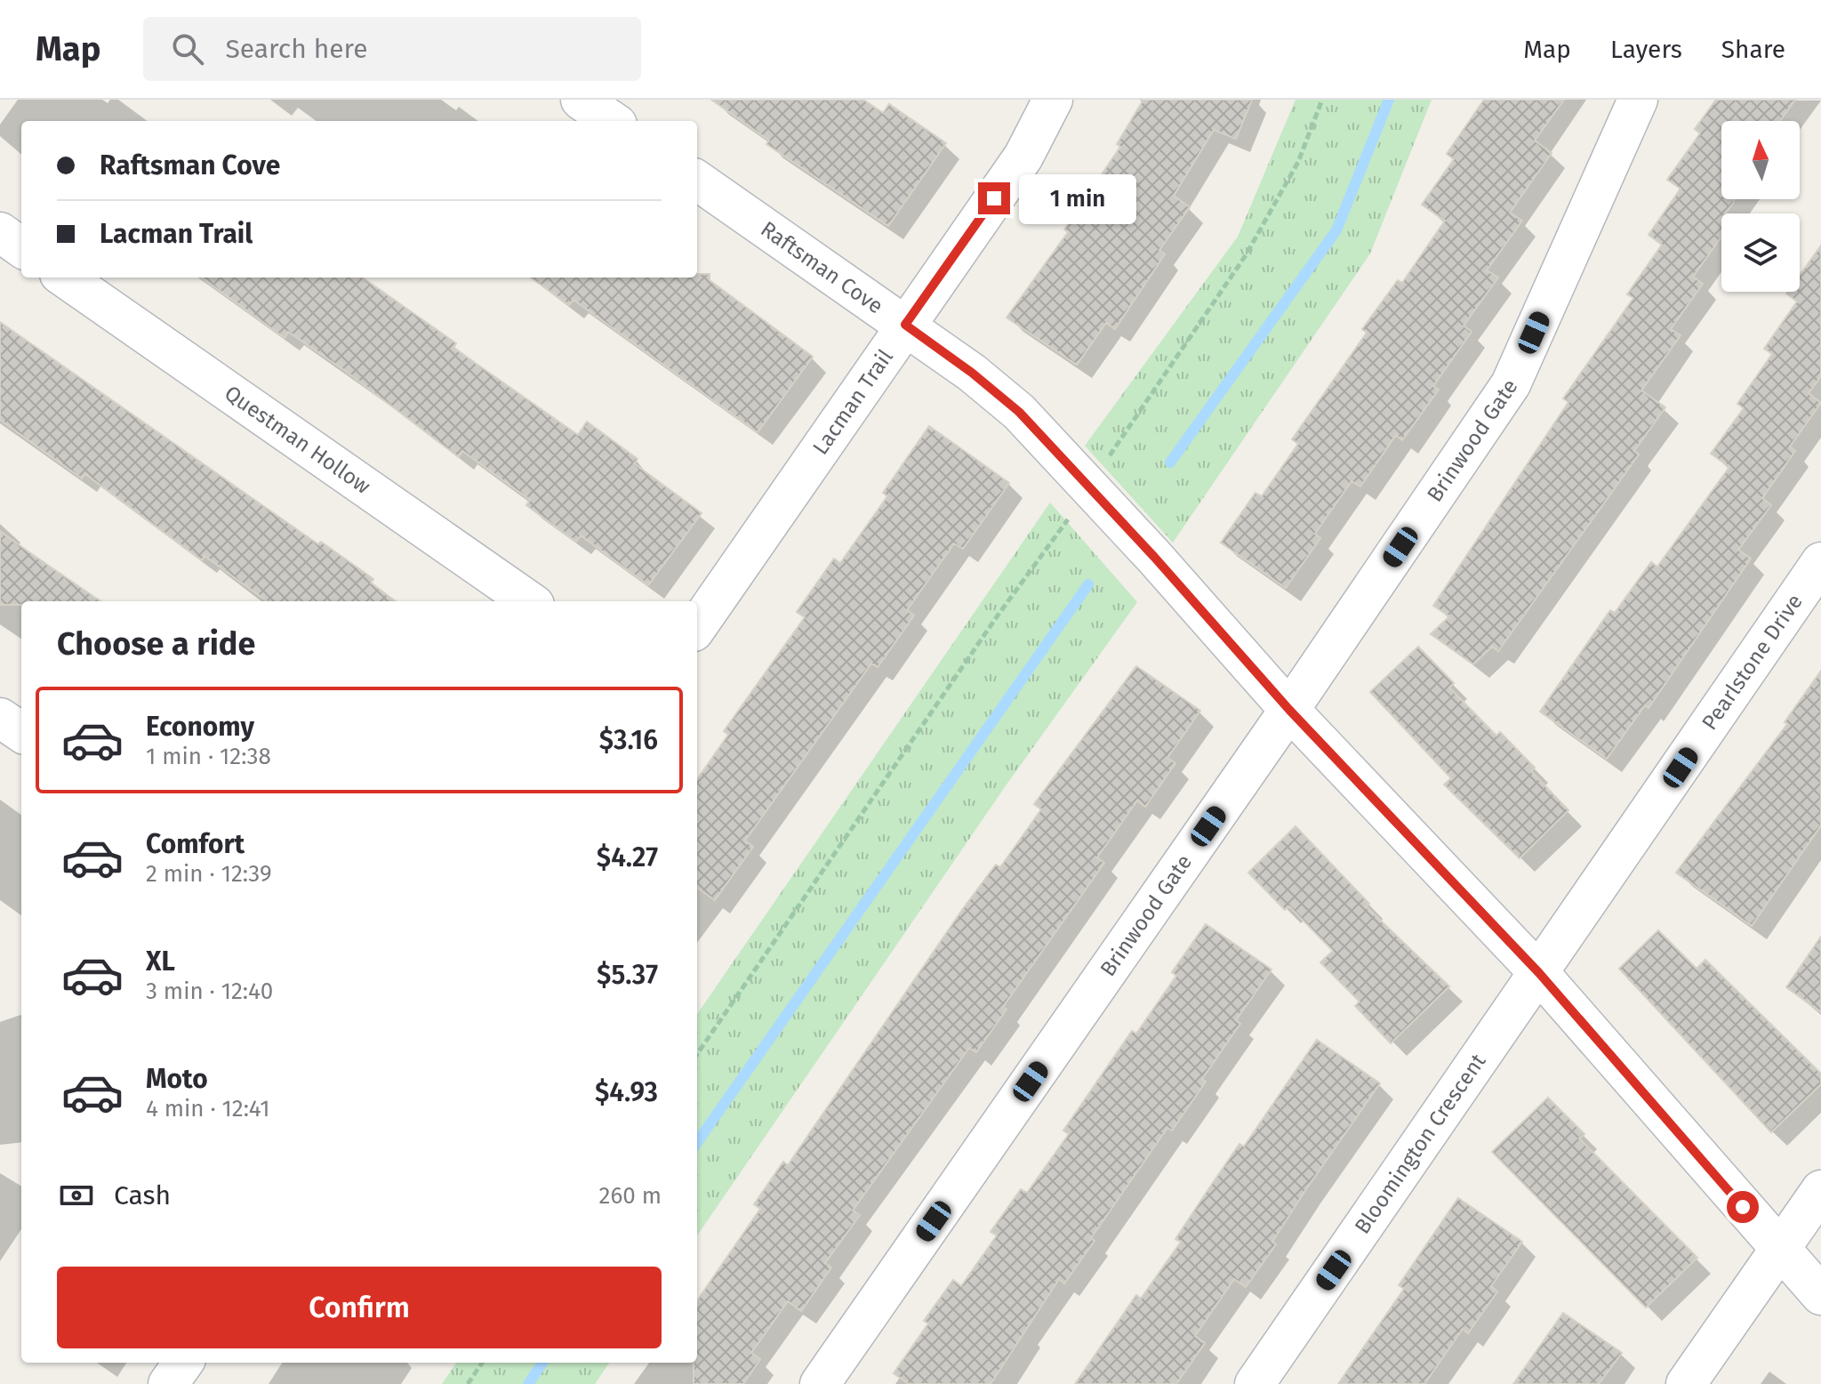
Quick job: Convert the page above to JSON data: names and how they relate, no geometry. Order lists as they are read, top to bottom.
{
  "streets": {
    "street": [
      "Raftsman Cove",
      "Lacman Trail",
      "Questman Hollow",
      "Brinwood Gate",
      "Pearlstone Drive",
      "Bloomington Crescent"
    ]
  },
  "crossings": [
    ["Raftsman Cove", "Lacman Trail"],
    ["Raftsman Cove", "Brinwood Gate"],
    ["Raftsman Cove", "Pearlstone Drive"],
    ["Raftsman Cove", "Bloomington Crescent"],
    ["Pearlstone Drive", "Bloomington Crescent"]
  ],
  "north": "top",
  "page": {
    "header": "Map",
    "search": "Search here",
    "nav": ["Map", "Layers", "Share"],
    "banner": ["Raftsman Cove", "Lacman Trail"],
    "bubble": "1 min",
    "heading": "Choose a ride",
    "list": [
      {
        "name": "Economy",
        "note": "1 min · 12:38",
        "value": "$3.16"
      },
      {
        "name": "Comfort",
        "note": "2 min · 12:39",
        "value": "$4.27"
      },
      {
        "name": "XL",
        "note": "3 min · 12:40",
        "value": "$5.37"
      },
      {
        "name": "Moto",
        "note": "4 min · 12:41",
        "value": "$4.93"
      }
    ],
    "pay": ["Cash", "260 m"],
    "buttons": "Confirm"
  }
}
